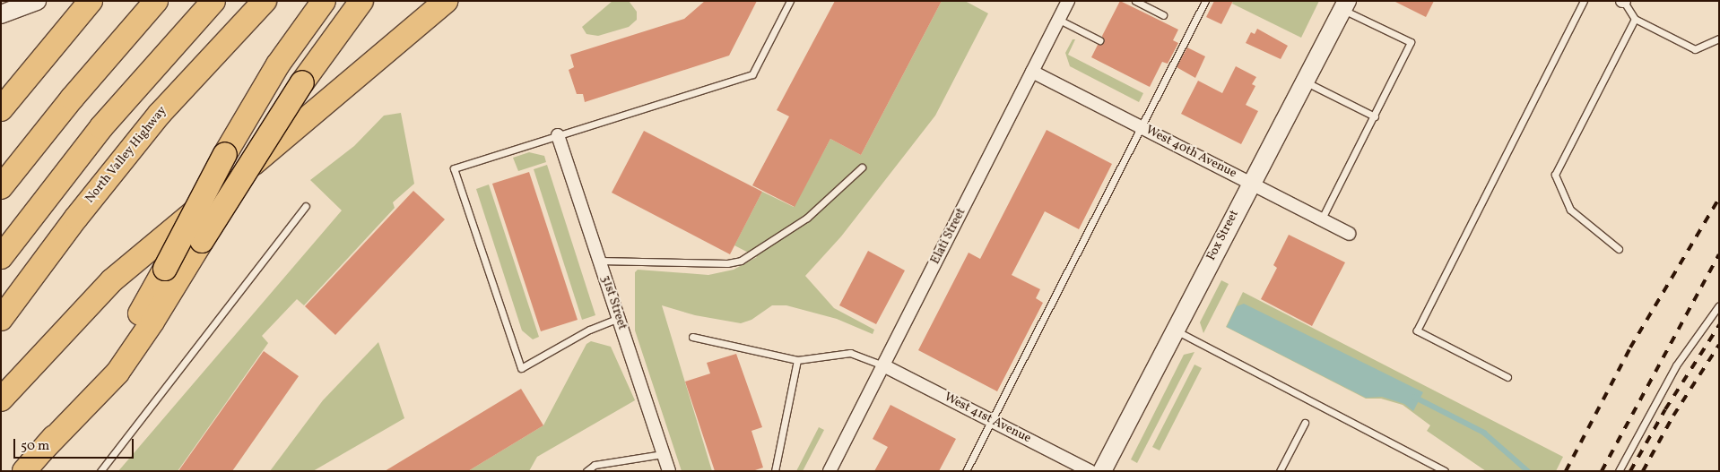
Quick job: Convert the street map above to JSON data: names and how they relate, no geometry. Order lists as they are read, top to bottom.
{
  "streets": {
    "highway": ["North Valley Highway"],
    "street": [
      "West 40th Avenue",
      "Fox Street",
      "Elati Street",
      "31st Street",
      "West 41st Avenue"
    ]
  },
  "crossings": [
    ["West 40th Avenue", "Fox Street"],
    ["West 40th Avenue", "Elati Street"],
    ["Elati Street", "West 41st Avenue"]
  ],
  "scale_bar": "50 m"
}
